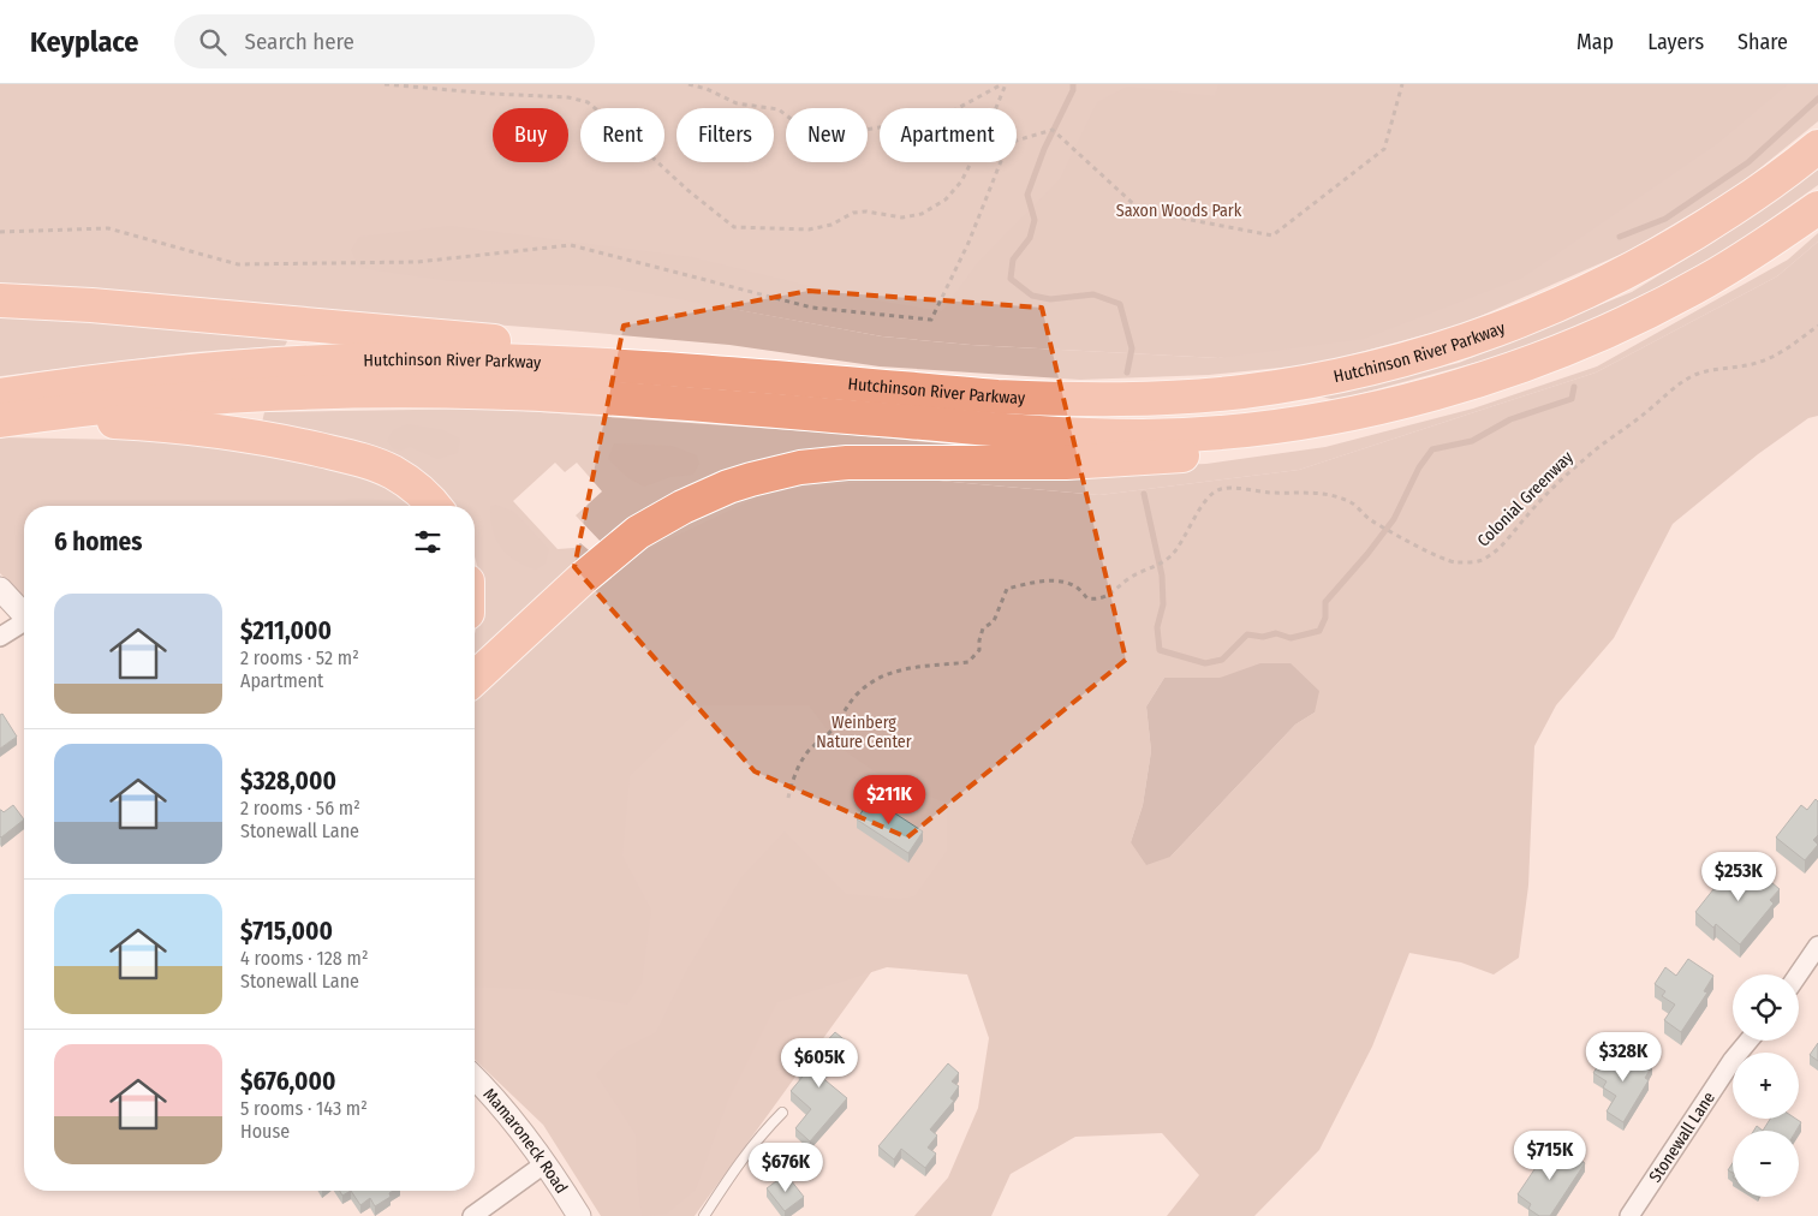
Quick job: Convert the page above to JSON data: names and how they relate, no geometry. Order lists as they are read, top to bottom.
{
  "streets": {
    "highway": ["Hutchinson River Parkway"],
    "street": ["Stonewall Lane", "Mamaroneck Road"],
    "path": ["Colonial Greenway"]
  },
  "parks": ["Saxon Woods Park", "Weinberg Nature Center"],
  "page": {
    "header": "Keyplace",
    "search": "Search here",
    "nav": ["Map", "Layers", "Share"],
    "chip": [
      "Buy",
      "Rent",
      "Filters",
      "New",
      "Apartment"
    ],
    "heading": "6 homes",
    "list": [
      {
        "name": "$211,000",
        "note": "2 rooms · 52 m² · Apartment"
      },
      {
        "name": "$328,000",
        "note": "2 rooms · 56 m² · Stonewall Lane"
      },
      {
        "name": "$715,000",
        "note": "4 rooms · 128 m² · Stonewall Lane"
      },
      {
        "name": "$676,000",
        "note": "5 rooms · 143 m² · House"
      }
    ],
    "price": [
      "$211K",
      "$253K",
      "$328K",
      "$605K",
      "$715K",
      "$676K"
    ],
    "map_buttons": ["+", "−"]
  }
}
